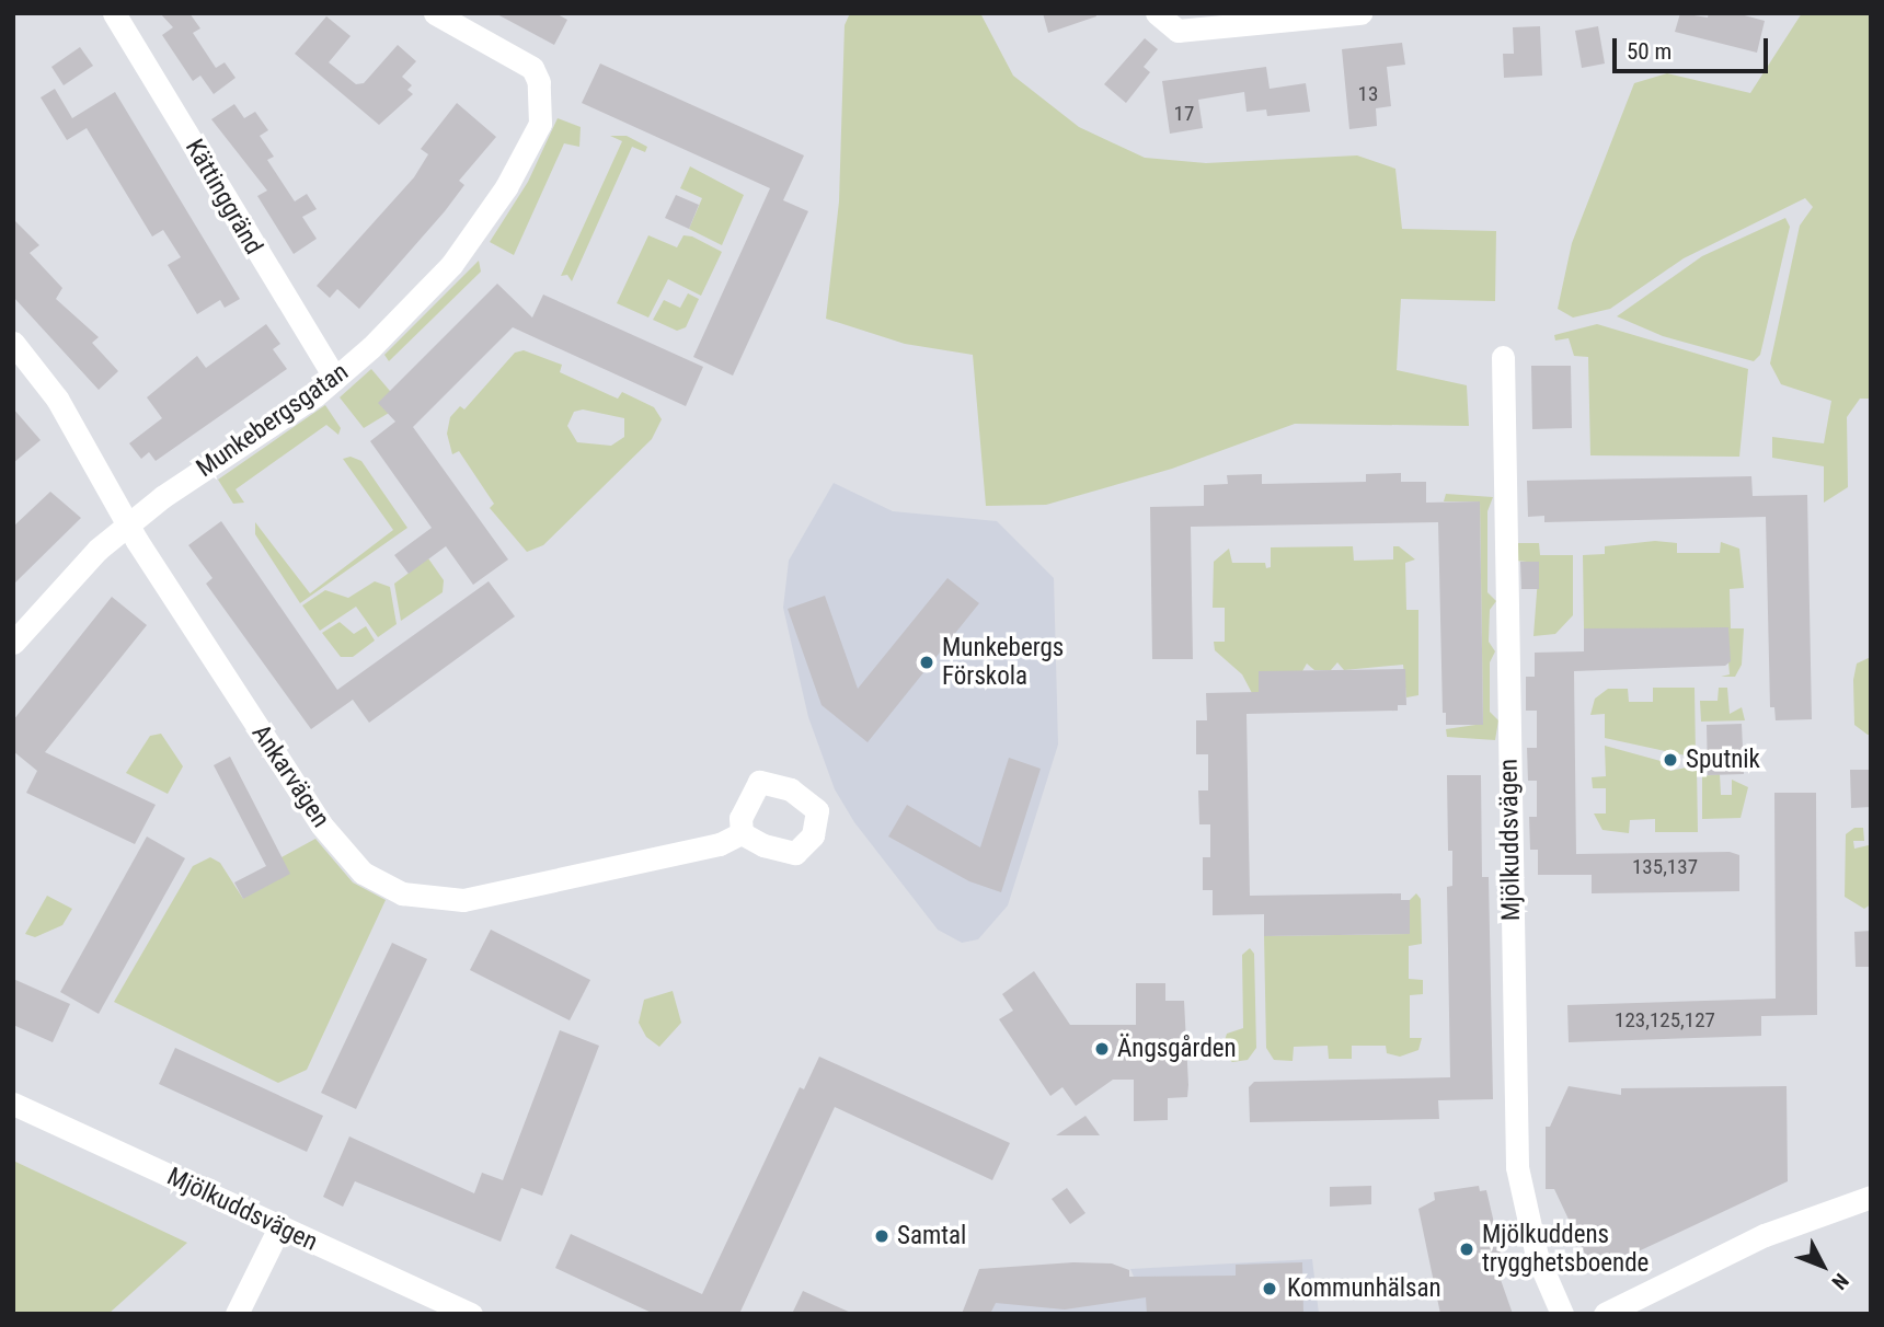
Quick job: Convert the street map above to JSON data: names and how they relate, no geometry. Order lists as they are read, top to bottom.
{
  "streets": {
    "street": [
      "Kättinggränd",
      "Munkebergsgatan",
      "Ankarvägen",
      "Mjölkuddsvägen"
    ]
  },
  "crossings": [
    ["Kättinggränd", "Munkebergsgatan"],
    ["Munkebergsgatan", "Ankarvägen"]
  ],
  "places": [
    "Munkebergs Förskola",
    "Sputnik",
    "Ängsgården",
    "Samtal",
    "Mjölkuddens trygghetsboende",
    "Kommunhälsan"
  ],
  "house_numbers": [
    "13",
    "17",
    "135,137",
    "123,125,127"
  ],
  "scale_bar": "50 m",
  "north": "bottom right"
}
